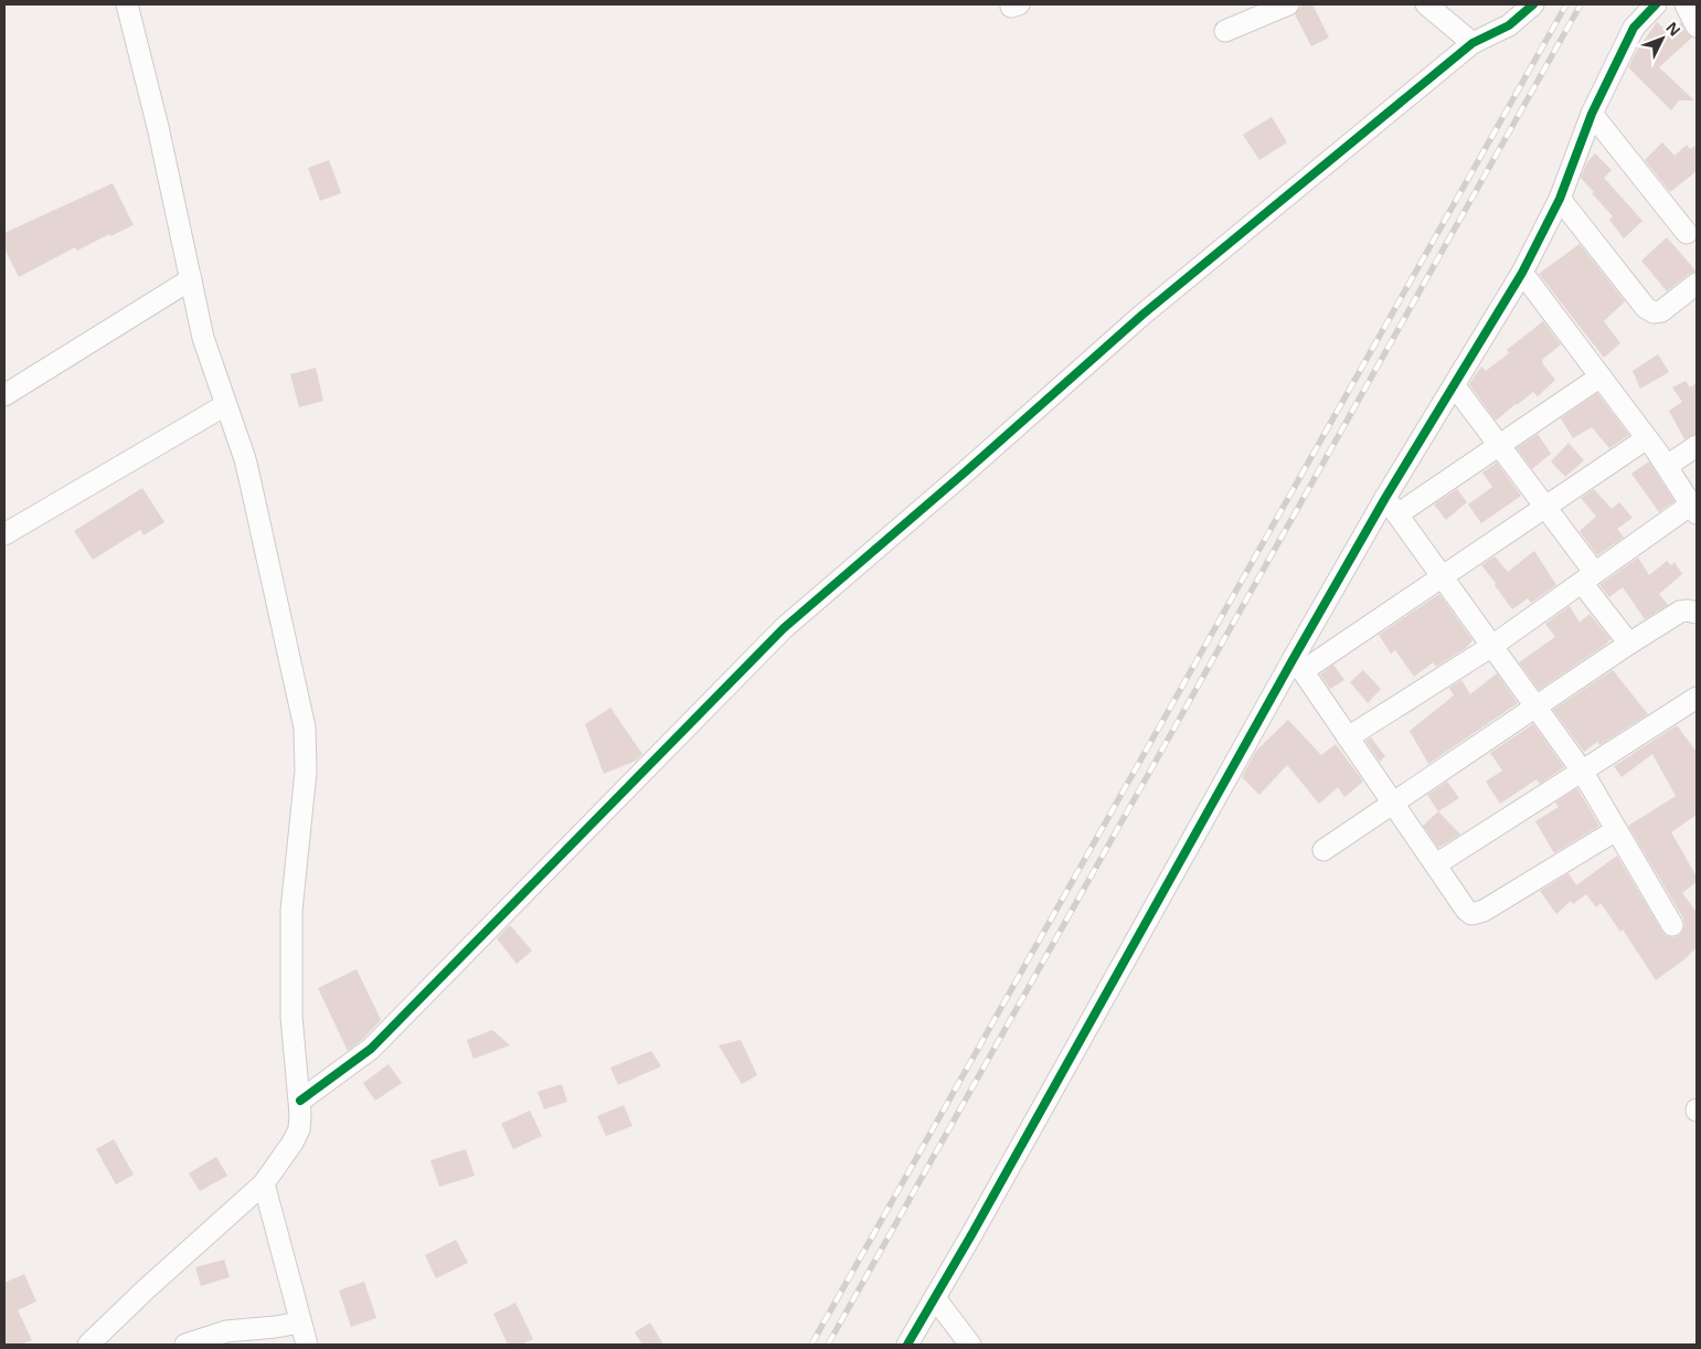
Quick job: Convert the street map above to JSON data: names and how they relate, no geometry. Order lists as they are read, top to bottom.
{
  "north": "top right"
}
